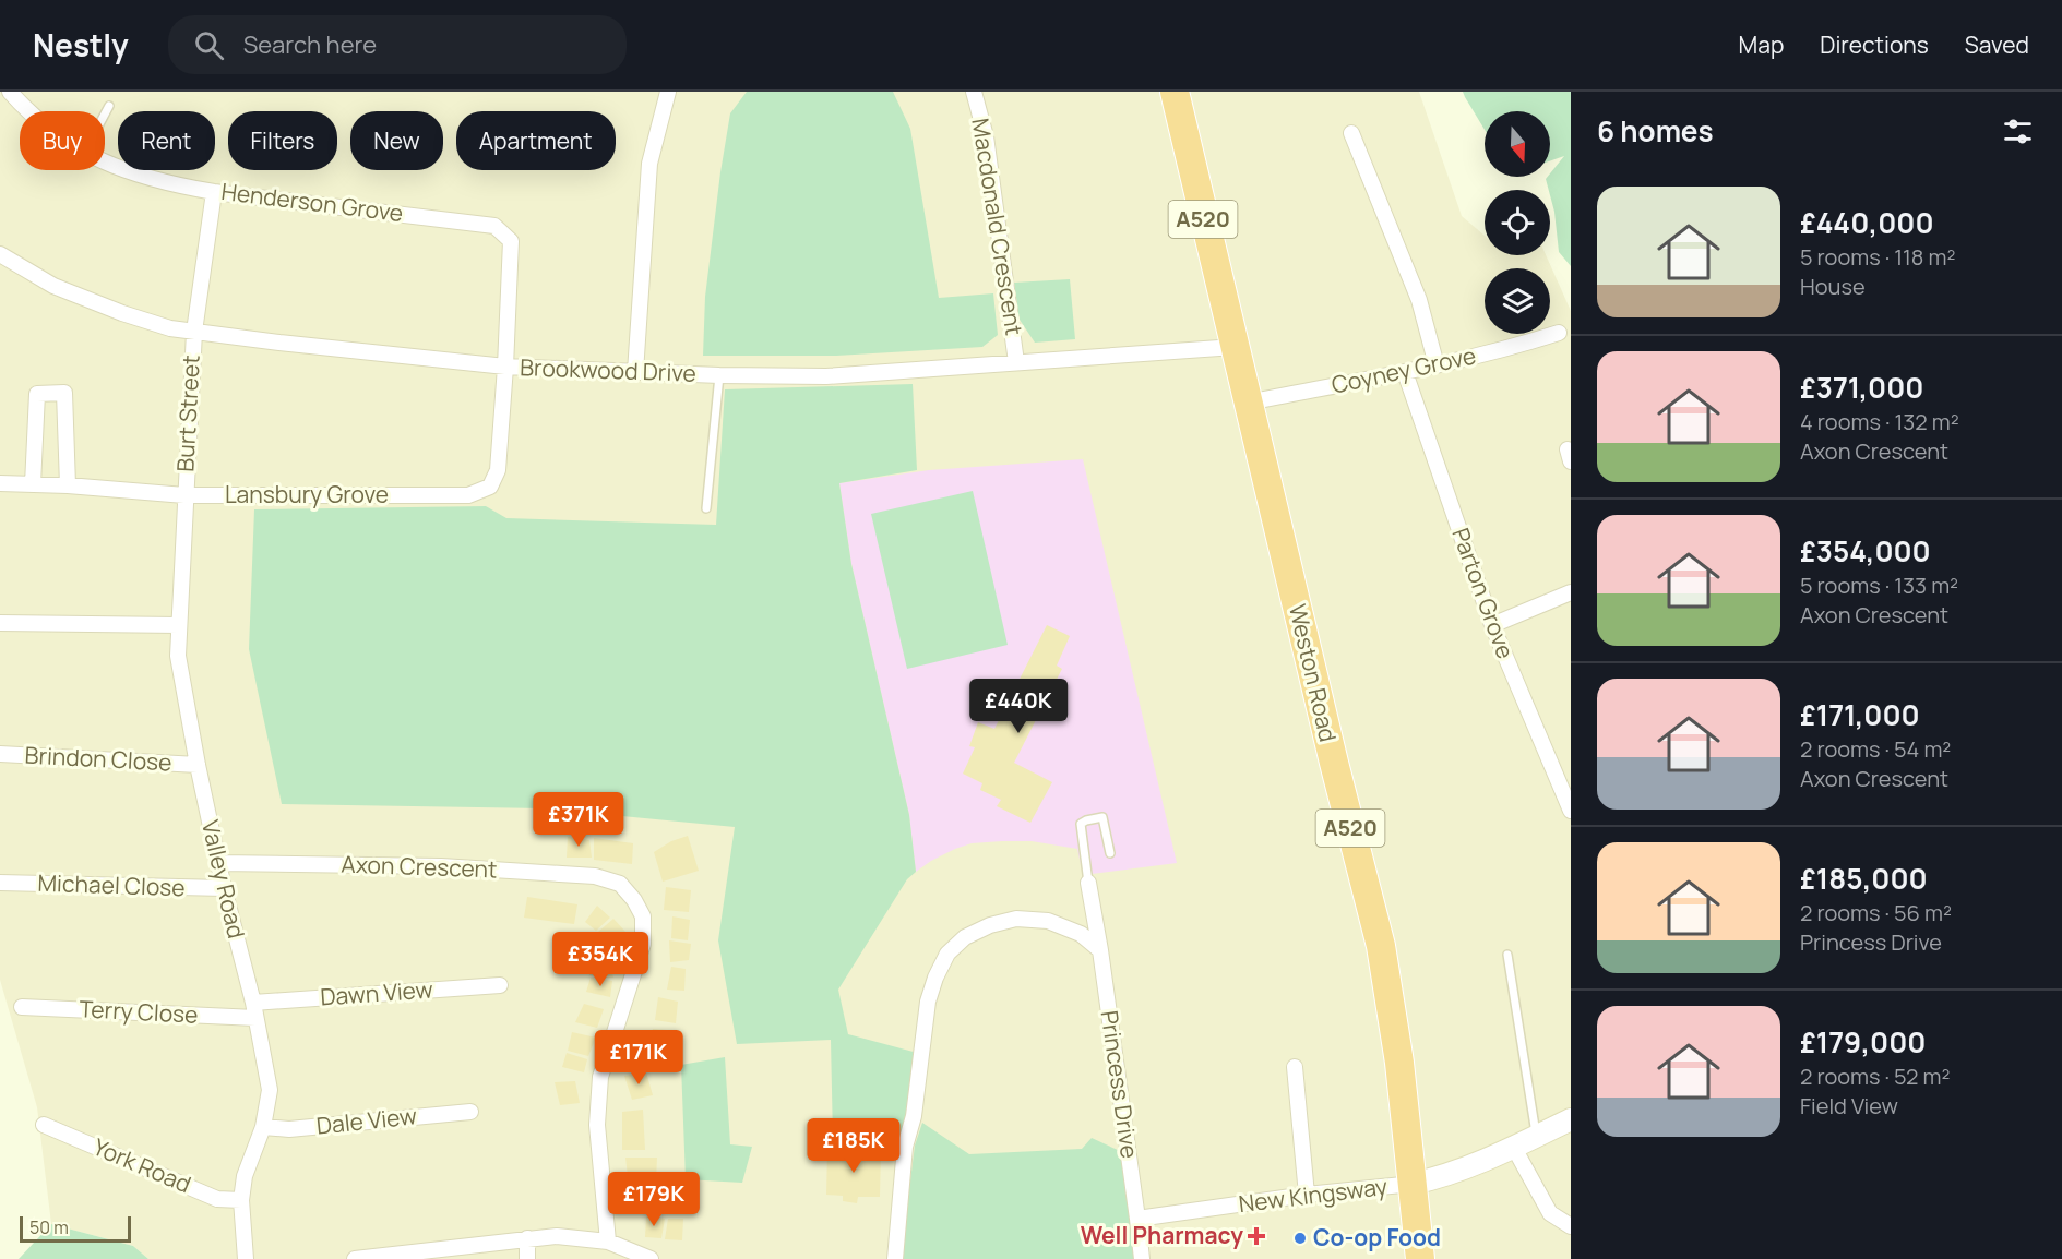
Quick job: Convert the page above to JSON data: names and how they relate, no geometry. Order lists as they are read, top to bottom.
{
  "streets": {
    "highway": ["A520", "Weston Road"],
    "street": [
      "Henderson Grove",
      "Macdonald Crescent",
      "Brookwood Drive",
      "Coyney Grove",
      "Burt Street",
      "Lansbury Grove",
      "Parton Grove",
      "Brindon Close",
      "Axon Crescent",
      "Valley Road",
      "Michael Close",
      "Dawn View",
      "Terry Close",
      "Princess Drive",
      "Dale View",
      "York Road",
      "New Kingsway"
    ]
  },
  "crossings": [
    ["Henderson Grove", "Brookwood Drive"],
    ["Henderson Grove", "Burt Street"],
    ["Henderson Grove", "Lansbury Grove"],
    ["Macdonald Crescent", "Brookwood Drive"],
    ["Brookwood Drive", "Burt Street"],
    ["Brookwood Drive", "Lansbury Grove"],
    ["Brookwood Drive", "Weston Road"],
    ["Coyney Grove", "Parton Grove"],
    ["Coyney Grove", "Weston Road"],
    ["Burt Street", "Lansbury Grove"],
    ["Burt Street", "Valley Road"],
    ["Lansbury Grove", "Valley Road"],
    ["Weston Road", "New Kingsway"],
    ["Brindon Close", "Valley Road"],
    ["Axon Crescent", "Valley Road"],
    ["Valley Road", "Michael Close"],
    ["Valley Road", "Dawn View"],
    ["Valley Road", "Terry Close"],
    ["Valley Road", "Dale View"],
    ["Valley Road", "York Road"],
    ["Dawn View", "Terry Close"],
    ["Princess Drive", "New Kingsway"]
  ],
  "places": {
    "health": ["Well Pharmacy"],
    "other": ["Co-op Food"]
  },
  "scale_bar": "50 m",
  "north": "bottom",
  "page": {
    "header": "Nestly",
    "search": "Search here",
    "nav": ["Map", "Directions", "Saved"],
    "heading": "6 homes",
    "chip": [
      "Buy",
      "Rent",
      "Filters",
      "New",
      "Apartment"
    ],
    "list": [
      {
        "name": "£440,000",
        "note": "5 rooms · 118 m² · House"
      },
      {
        "name": "£371,000",
        "note": "4 rooms · 132 m² · Axon Crescent"
      },
      {
        "name": "£354,000",
        "note": "5 rooms · 133 m² · Axon Crescent"
      },
      {
        "name": "£171,000",
        "note": "2 rooms · 54 m² · Axon Crescent"
      },
      {
        "name": "£185,000",
        "note": "2 rooms · 56 m² · Princess Drive"
      },
      {
        "name": "£179,000",
        "note": "2 rooms · 52 m² · Field View"
      }
    ],
    "price": [
      "£440K",
      "£371K",
      "£354K",
      "£171K",
      "£185K",
      "£179K"
    ],
    "scale": "50 m"
  }
}
